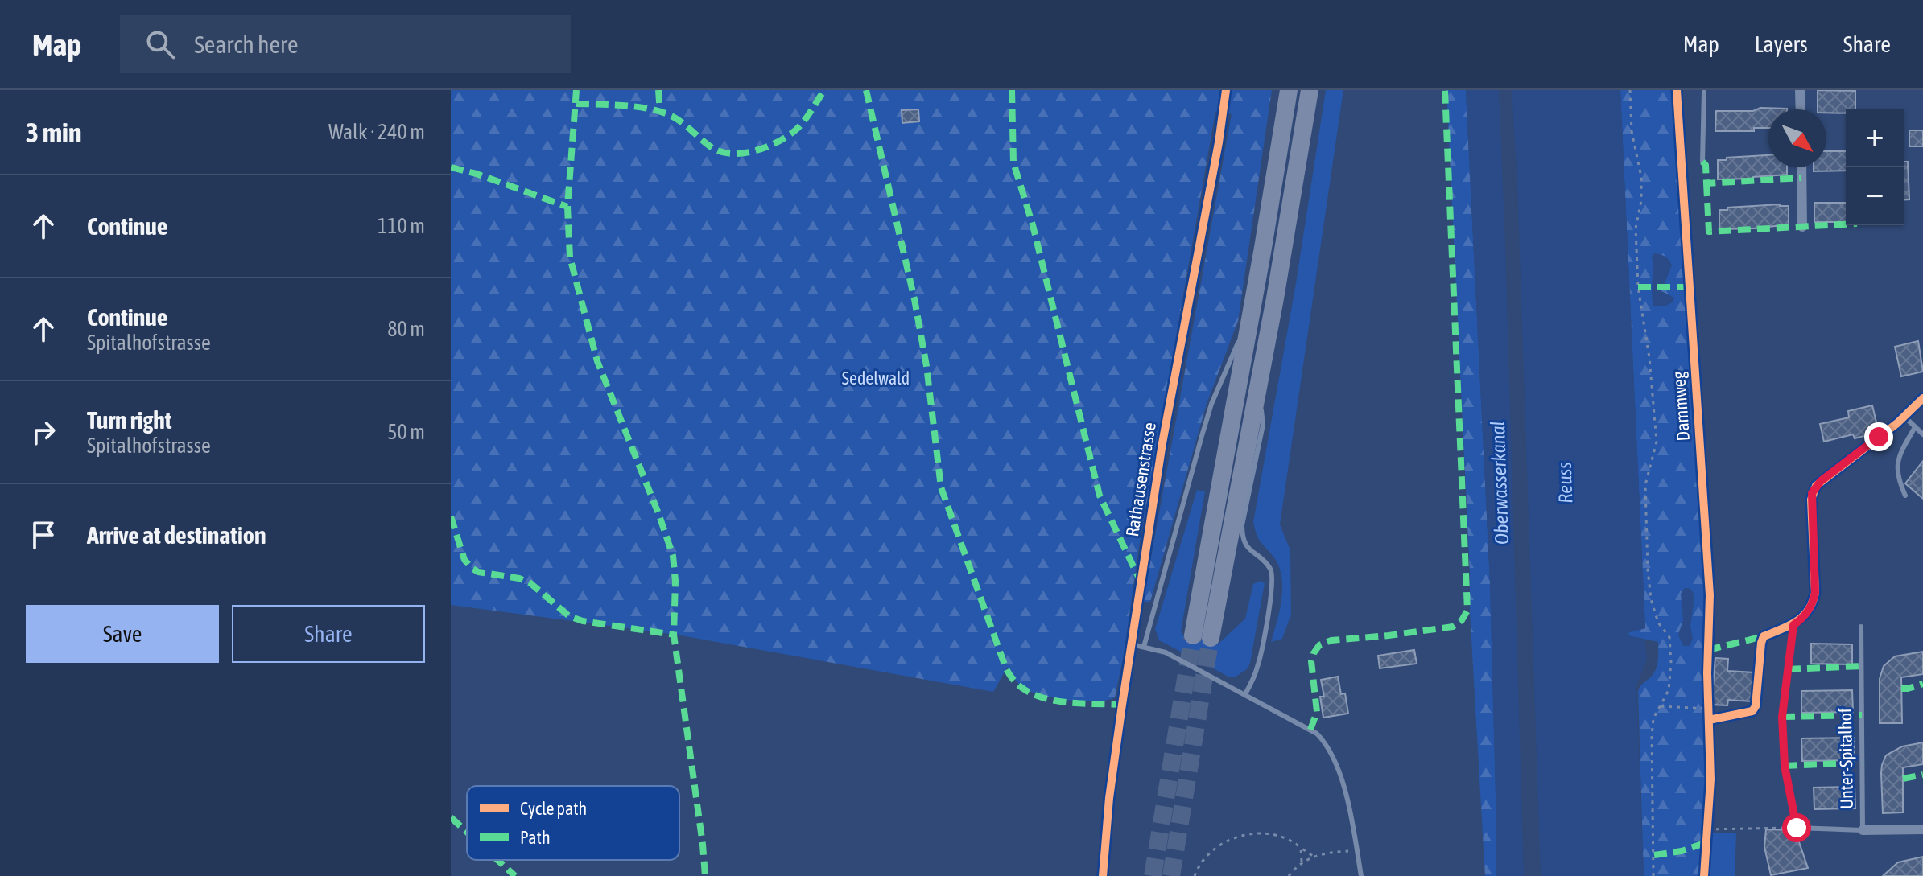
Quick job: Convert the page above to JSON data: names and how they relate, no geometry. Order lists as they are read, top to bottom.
{
  "streets": {
    "street": ["Rathausenstrasse", "Unter-Spitalhof"],
    "cycle path": ["Dammweg"]
  },
  "water": ["Oberwasserkanal", "Reuss"],
  "parks": ["Sedelwald"],
  "legend": ["Cycle path", "Path"],
  "north": "bottom right",
  "page": {
    "header": "Map",
    "search": "Search here",
    "nav": ["Map", "Layers", "Share"],
    "heading": ["3 min", "Walk · 240 m"],
    "map_buttons": ["+", "−"],
    "list": [
      ["Continue", "110 m"],
      ["Continue", "Spitalhofstrasse", "80 m"],
      ["Turn right", "Spitalhofstrasse", "50 m"],
      "Arrive at destination"
    ],
    "buttons": ["Save", "Share"]
  }
}
